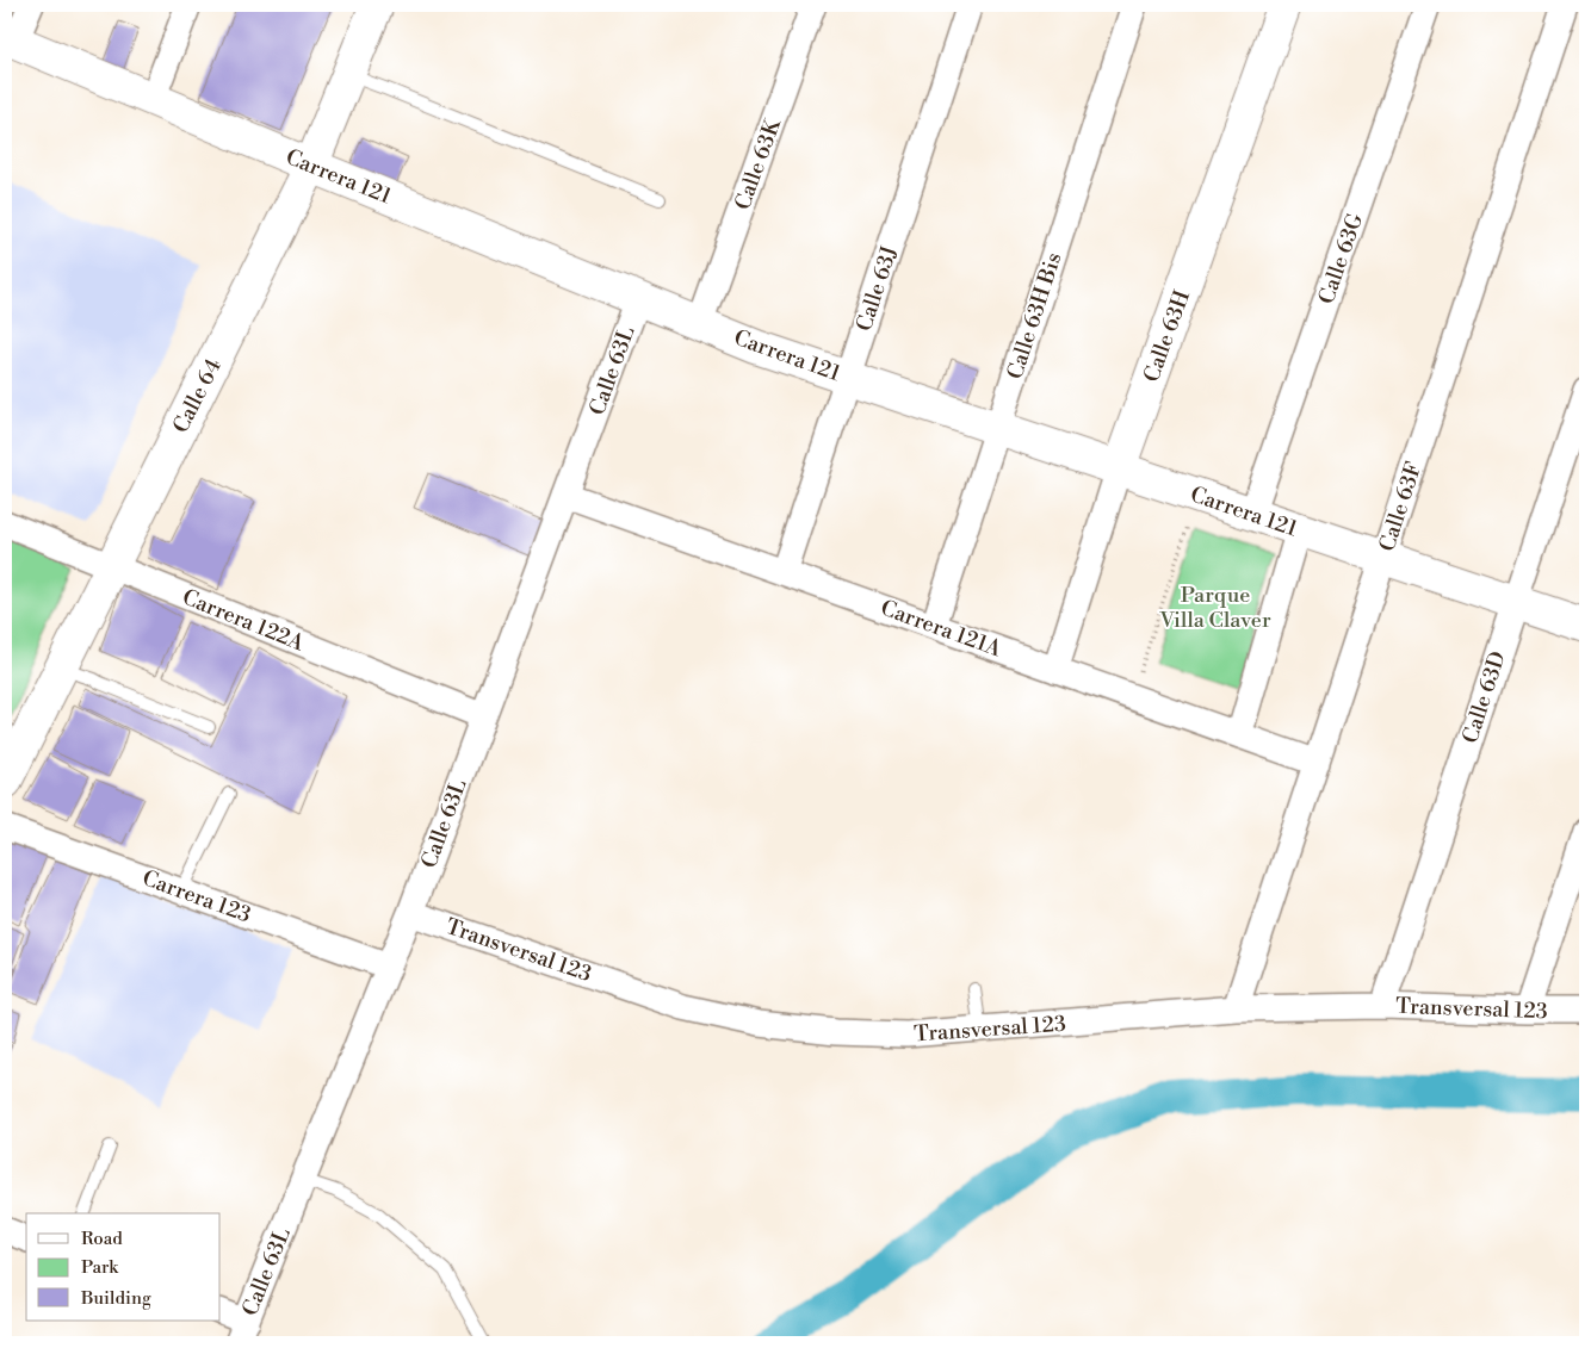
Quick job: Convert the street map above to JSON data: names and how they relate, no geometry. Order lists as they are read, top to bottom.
{
  "streets": {
    "street": [
      "Calle 63K",
      "Carrera 121",
      "Calle 63G",
      "Calle 63J",
      "Calle 63H Bis",
      "Calle 63H",
      "Calle 63L",
      "Calle 64",
      "Calle 63F",
      "Carrera 122A",
      "Carrera 121A",
      "Calle 63D",
      "Carrera 123",
      "Transversal 123"
    ]
  },
  "crossings": [
    ["Calle 63K", "Carrera 121"],
    ["Carrera 121", "Calle 63G"],
    ["Carrera 121", "Calle 63J"],
    ["Carrera 121", "Calle 63H Bis"],
    ["Carrera 121", "Calle 63H"],
    ["Carrera 121", "Calle 63L"],
    ["Carrera 121", "Calle 64"],
    ["Carrera 121", "Calle 63F"],
    ["Carrera 121", "Calle 63D"],
    ["Calle 63J", "Carrera 121A"],
    ["Calle 63H Bis", "Carrera 121A"],
    ["Calle 63H", "Carrera 121A"],
    ["Calle 63L", "Carrera 122A"],
    ["Calle 63L", "Carrera 121A"],
    ["Calle 63L", "Carrera 123"],
    ["Calle 63L", "Transversal 123"],
    ["Calle 64", "Carrera 122A"],
    ["Calle 63F", "Carrera 121A"],
    ["Calle 63F", "Transversal 123"],
    ["Calle 63D", "Transversal 123"]
  ],
  "parks": ["Parque Villa Claver"],
  "legend": ["Road", "Park", "Building"]
}
